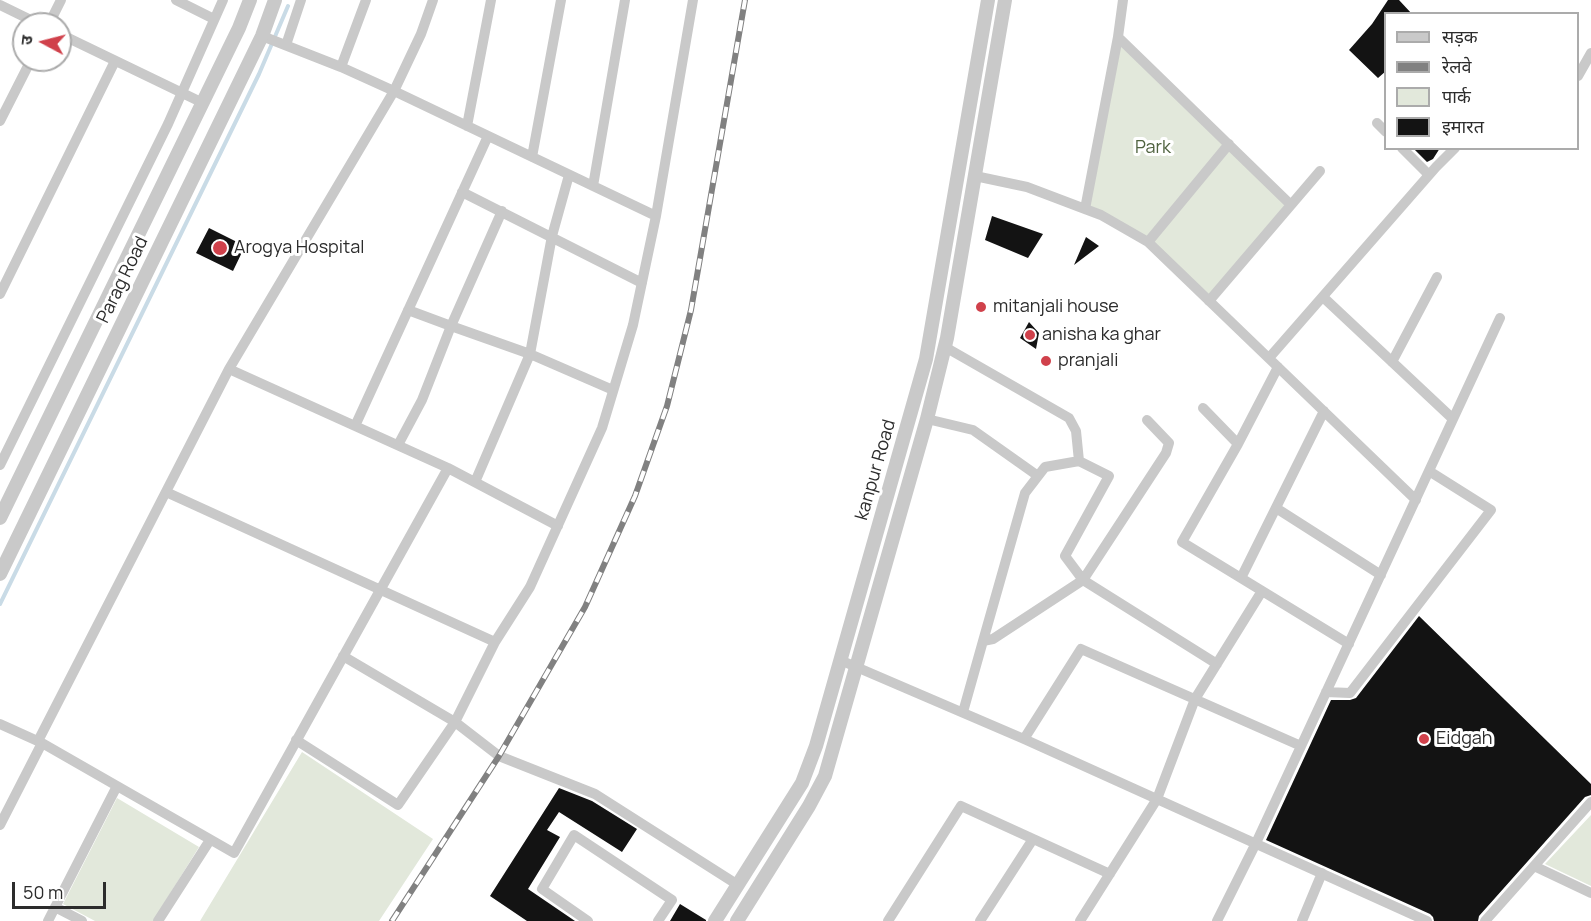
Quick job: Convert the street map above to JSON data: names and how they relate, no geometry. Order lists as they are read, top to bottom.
{
  "streets": {
    "street": ["Parag Road", "kanpur Road"]
  },
  "parks": ["Park"],
  "places": [
    "Arogya Hospital",
    "mitanjali house",
    "anisha ka ghar",
    "pranjali",
    "Eidgah"
  ],
  "legend": [
    "सड़क",
    "रेलवे",
    "पार्क",
    "इमारत"
  ],
  "scale_bar": "50 m",
  "north": "left"
}
